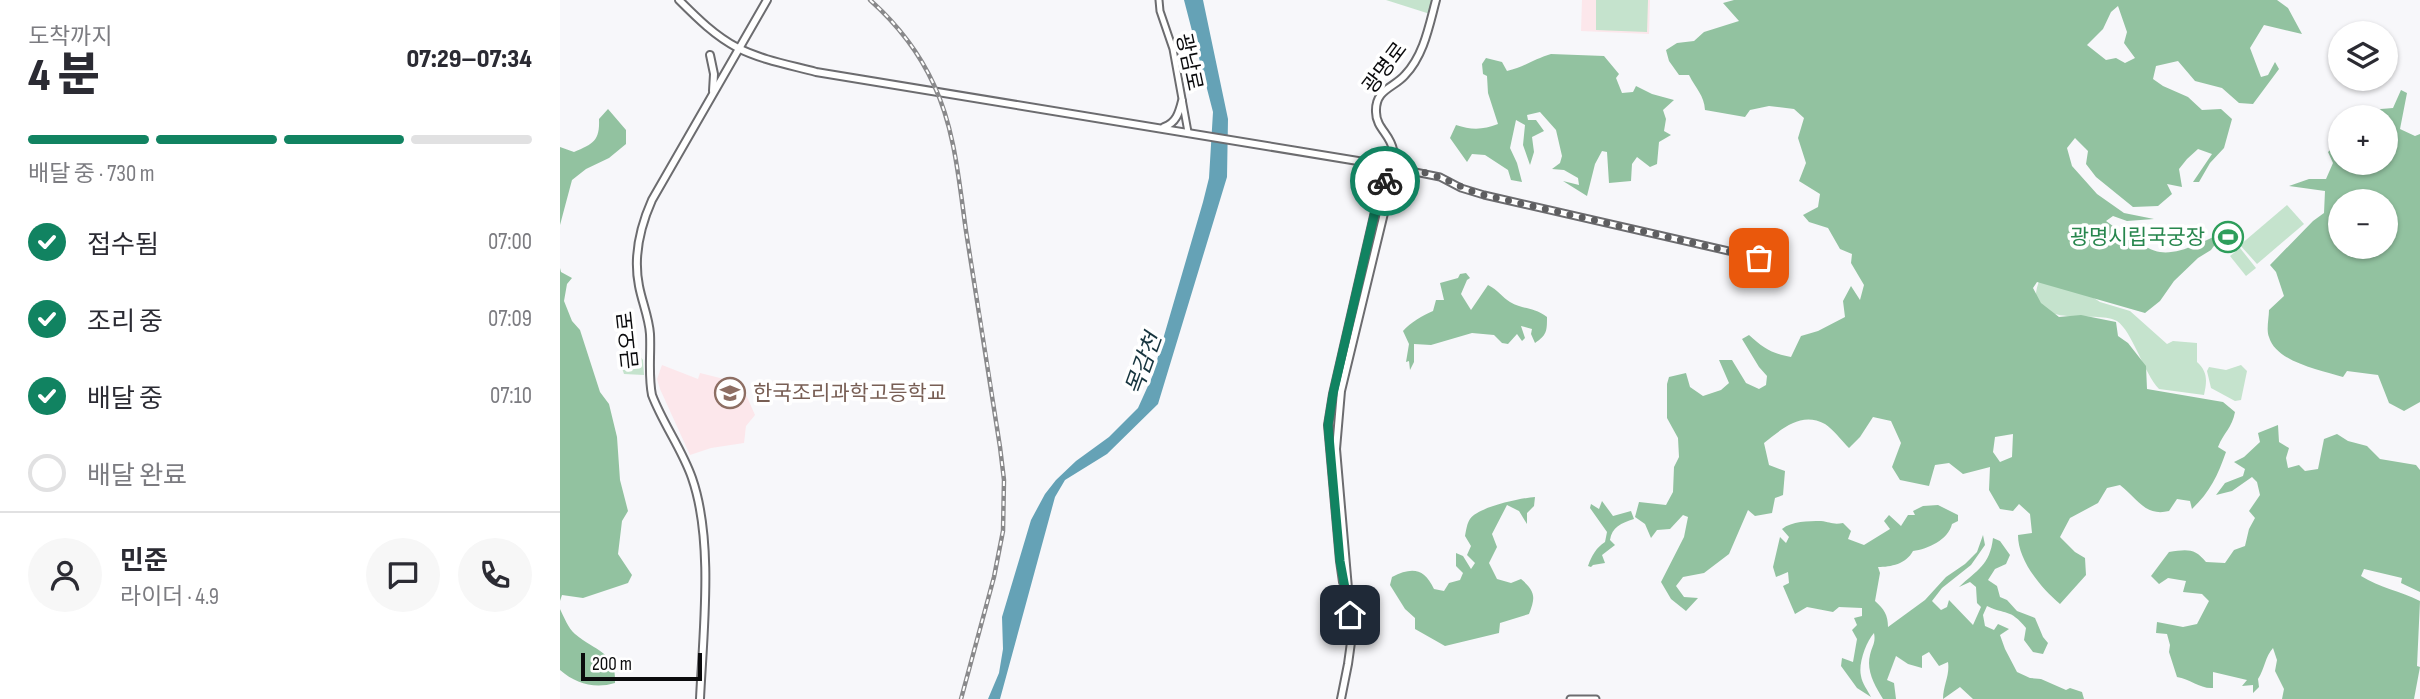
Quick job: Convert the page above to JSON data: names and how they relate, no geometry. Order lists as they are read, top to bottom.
{
  "streets": {
    "main road": ["광명로", "금오로"],
    "street": ["광남로"]
  },
  "water": ["목감천"],
  "places": {
    "sports": ["광명시립국궁장"],
    "school or university": ["한국조리과학고등학교"]
  },
  "scale_bar": "200 m",
  "page": {
    "heading": ["4 분", "도착까지", "07:29–07:34"],
    "panel": ["민준", "라이더 · 4.9"],
    "map_buttons": ["+", "−"],
    "bar": "배달 중 · 730 m",
    "list": [
      ["접수됨", "07:00"],
      ["조리 중", "07:09"],
      ["배달 중", "07:10"],
      "배달 완료"
    ],
    "scale": "200 m"
  }
}
